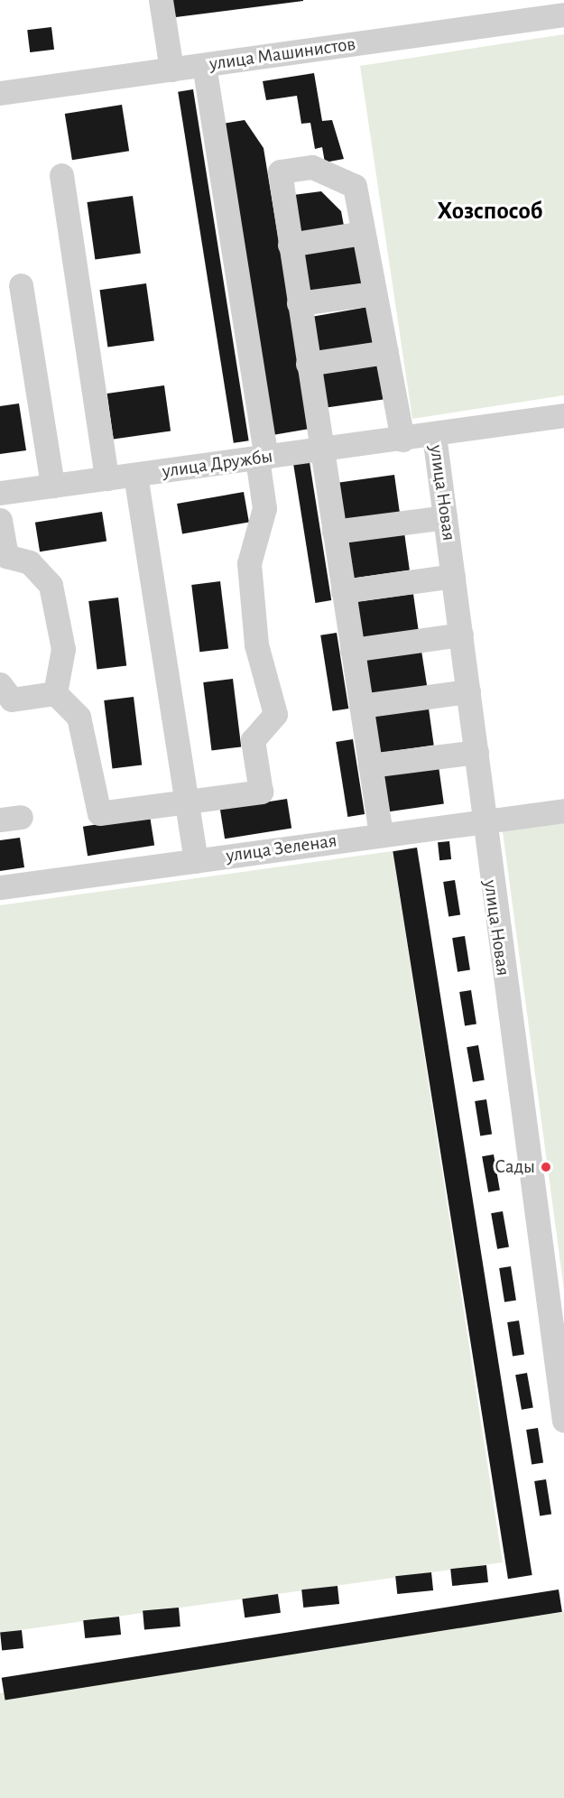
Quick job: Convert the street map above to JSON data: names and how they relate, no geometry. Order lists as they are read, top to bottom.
{
  "streets": {
    "street": [
      "улица Машинистов",
      "улица Дружбы",
      "улица Новая",
      "улица Зеленая"
    ]
  },
  "crossings": [
    ["улица Дружбы", "улица Новая"],
    ["улица Новая", "улица Зеленая"]
  ],
  "districts": ["Хозспособ"],
  "places": ["Сады"]
}
